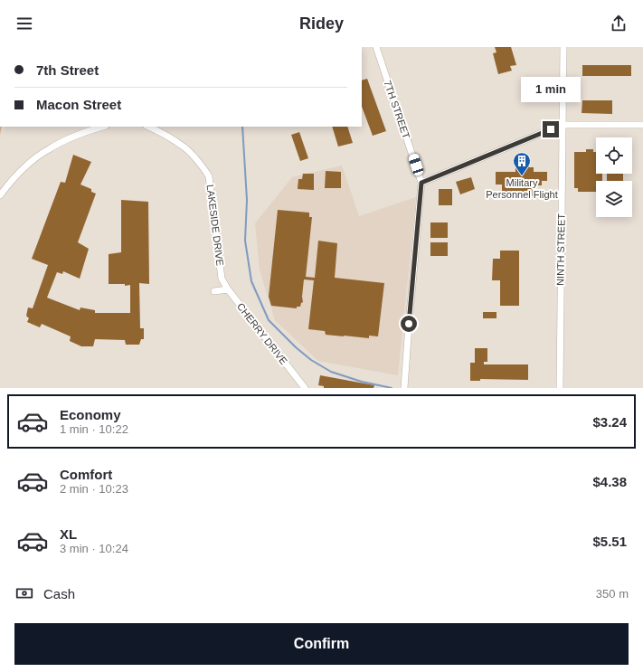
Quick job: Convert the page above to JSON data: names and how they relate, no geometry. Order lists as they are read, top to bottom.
{
  "streets": {
    "street": [
      "7TH STREET",
      "LAKESIDE DRIVE",
      "NINTH STREET",
      "CHERRY DRIVE"
    ]
  },
  "crossings": [
    ["LAKESIDE DRIVE", "CHERRY DRIVE"]
  ],
  "places": {
    "building": ["Military Personnel Flight"]
  },
  "page": {
    "header": "Ridey",
    "banner": ["7th Street", "Macon Street"],
    "bubble": "1 min",
    "list": [
      {
        "name": "Economy",
        "note": "1 min · 10:22",
        "value": "$3.24"
      },
      {
        "name": "Comfort",
        "note": "2 min · 10:23",
        "value": "$4.38"
      },
      {
        "name": "XL",
        "note": "3 min · 10:24",
        "value": "$5.51"
      }
    ],
    "pay": ["Cash", "350 m"],
    "buttons": "Confirm"
  }
}
